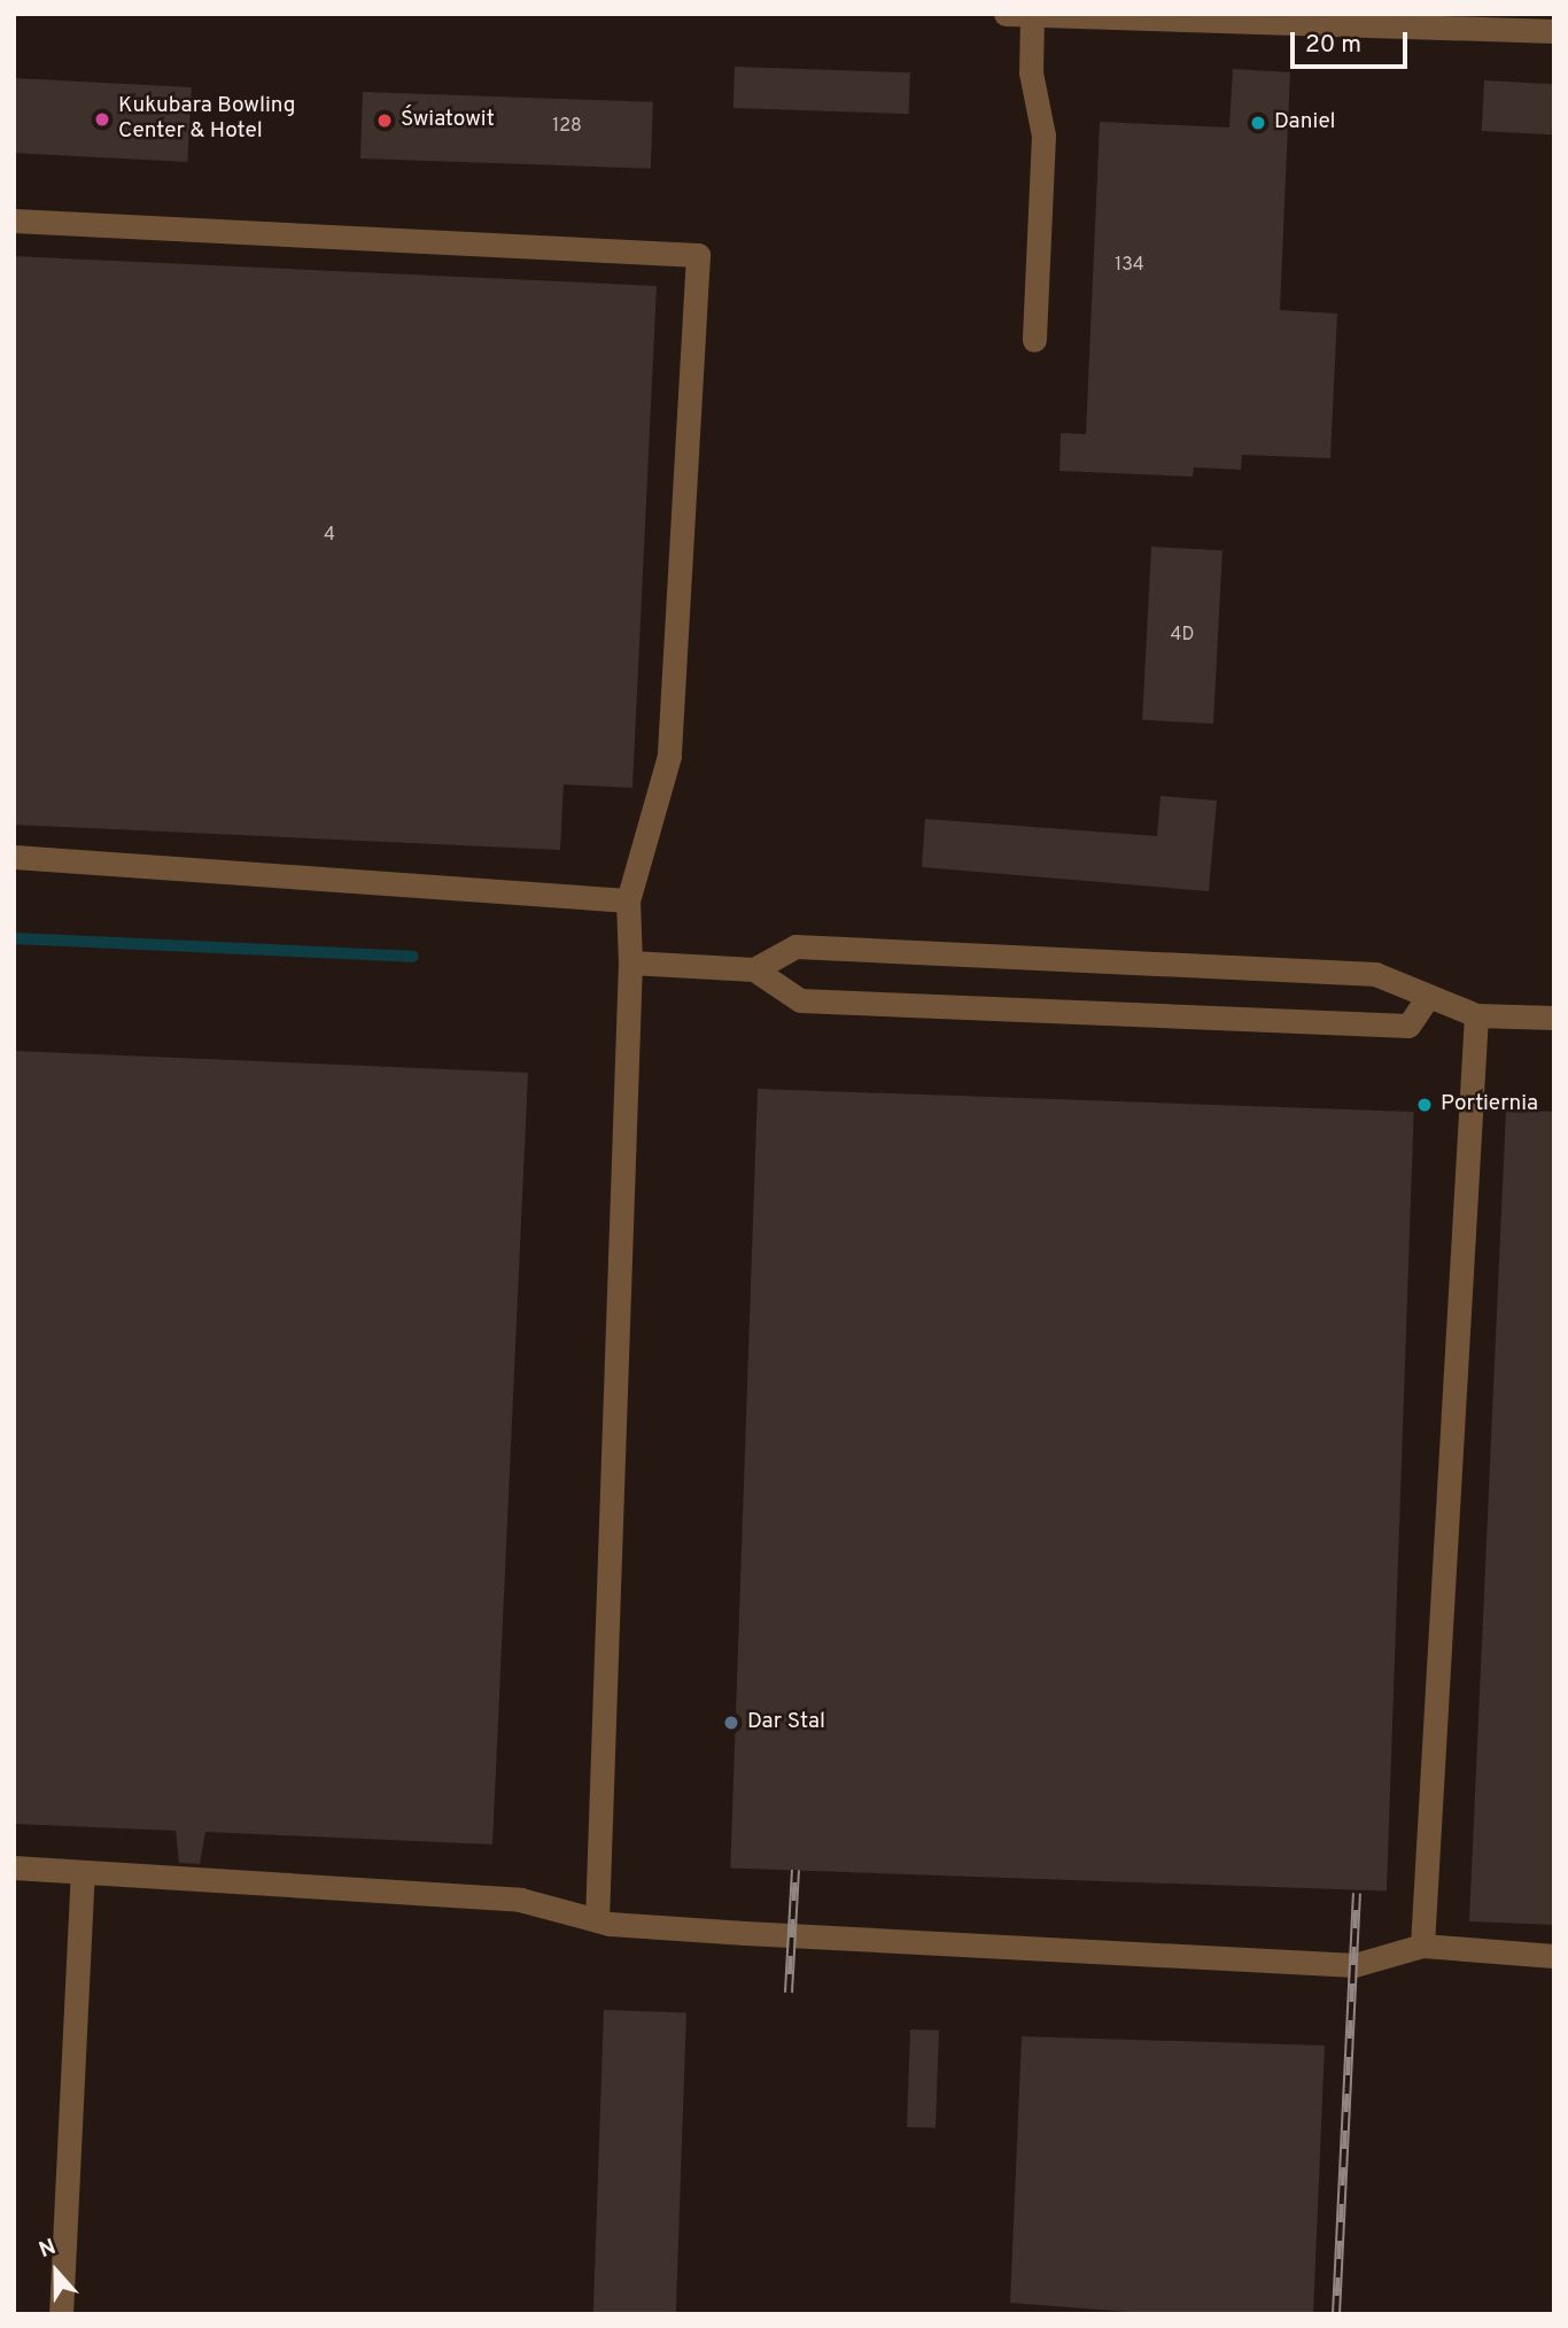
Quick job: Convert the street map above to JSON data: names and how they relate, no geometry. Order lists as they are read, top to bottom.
{
  "places": [
    "Kukubara Bowling Center & Hotel",
    "Światowit",
    "Daniel",
    "Portiernia",
    "Dar Stal"
  ],
  "house_numbers": [
    "128",
    "134",
    "4",
    "4D"
  ],
  "scale_bar": "20 m",
  "north": "top"
}
